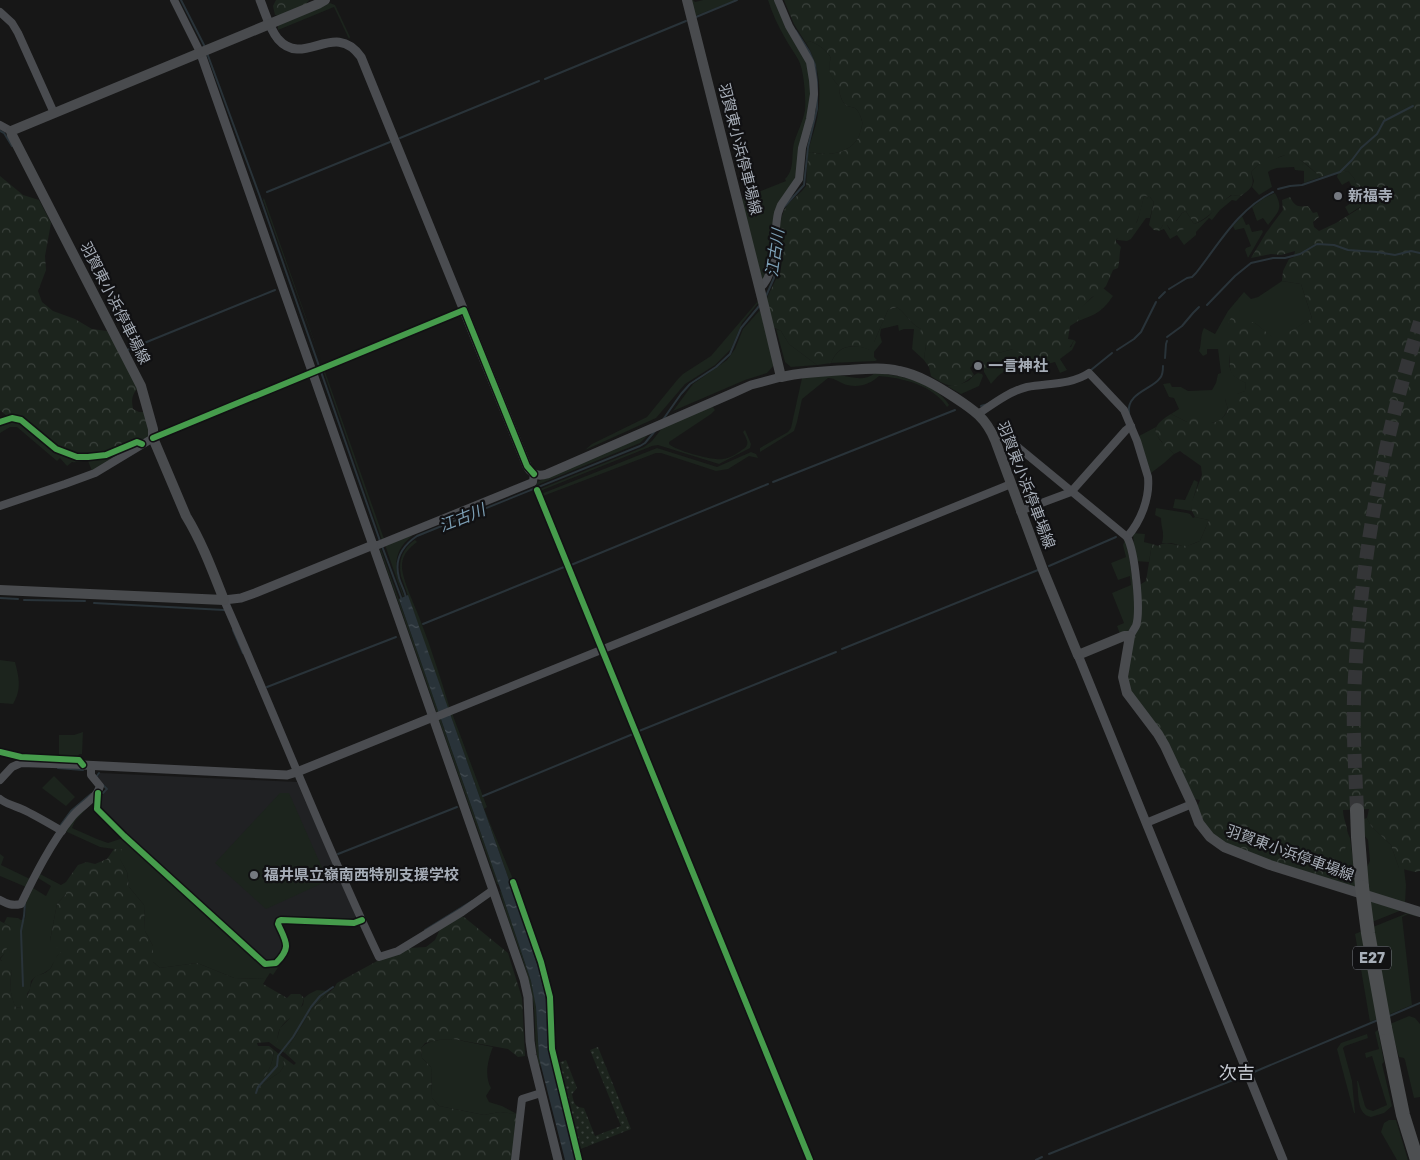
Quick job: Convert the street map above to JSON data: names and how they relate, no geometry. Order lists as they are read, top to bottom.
{
  "streets": {
    "highway": ["E27"],
    "main road": ["羽賀東小浜停車場線"]
  },
  "districts": ["次吉"],
  "water": ["江古川"],
  "places": ["新福寺", "一言神社", "福井県立嶺南西特別支援学校"]
}
